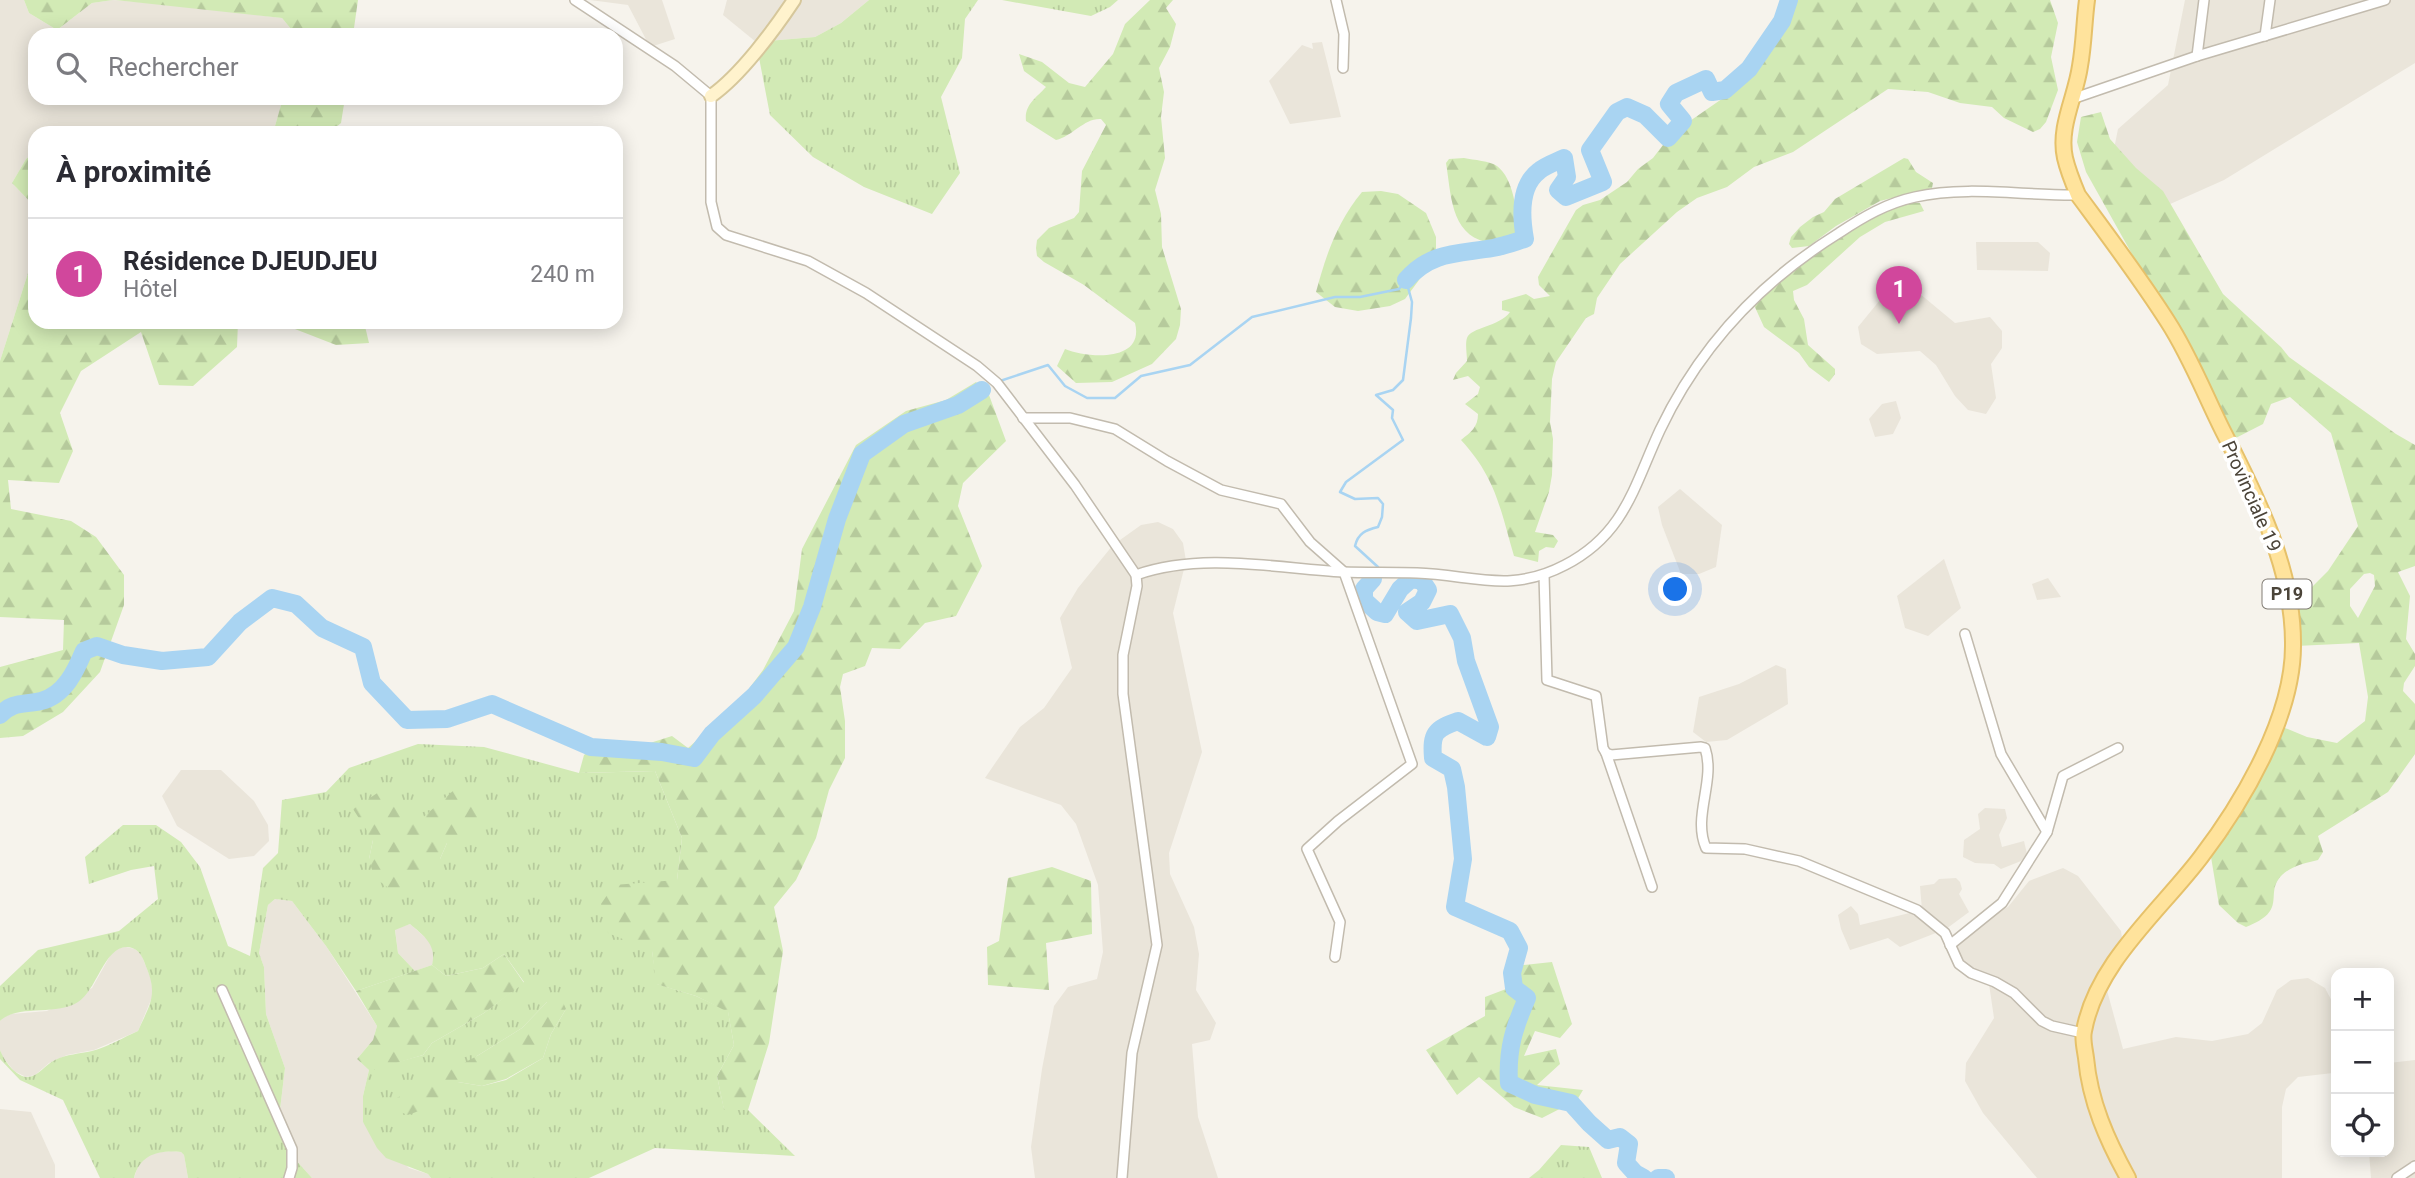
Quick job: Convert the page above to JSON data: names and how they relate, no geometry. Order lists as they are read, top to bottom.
{
  "streets": {
    "main road": ["Provinciale 19", "P19"]
  },
  "page": {
    "search": "Rechercher",
    "heading": "À proximité",
    "list": [
      {
        "mark": "1",
        "name": "Résidence DJEUDJEU",
        "note": "Hôtel",
        "value": "240 m"
      }
    ],
    "pins": "1",
    "map_buttons": ["+", "−"]
  }
}
